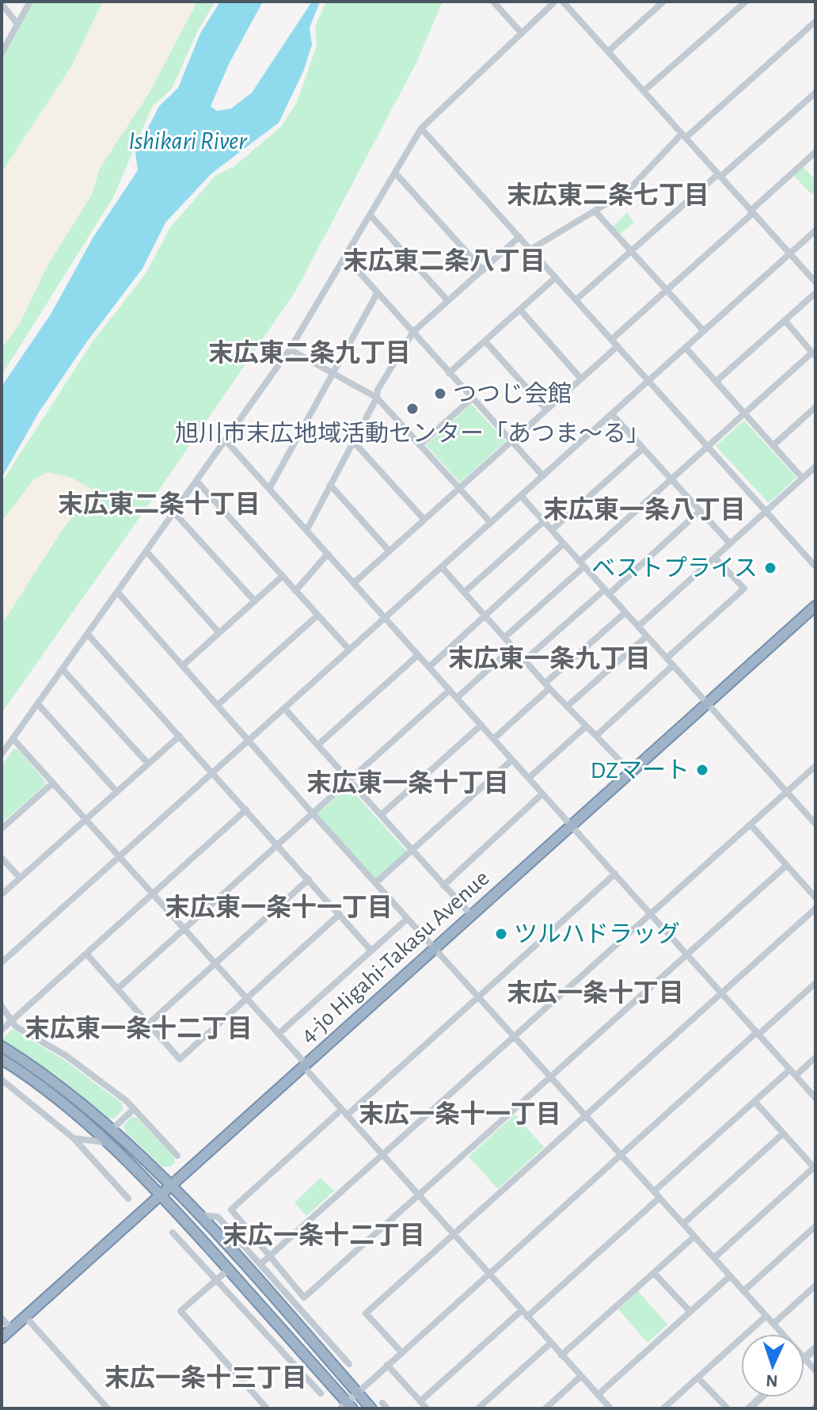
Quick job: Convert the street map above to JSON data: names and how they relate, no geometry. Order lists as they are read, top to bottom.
{
  "streets": {
    "highway": ["4-jo Higahi-Takasu Avenue"]
  },
  "districts": [
    "末広東二条七丁目",
    "末広東二条八丁目",
    "末広東二条九丁目",
    "末広東二条十丁目",
    "末広東一条八丁目",
    "末広東一条九丁目",
    "末広東一条十丁目",
    "末広東一条十一丁目",
    "末広一条十丁目",
    "末広東一条十二丁目",
    "末広一条十一丁目",
    "末広一条十二丁目",
    "末広一条十三丁目"
  ],
  "water": ["Ishikari River"],
  "places": [
    "つつじ会館",
    "旭川市末広地域活動センター「あつま〜る」",
    "ベストプライス",
    "DZマート",
    "ツルハドラッグ"
  ],
  "north": "bottom"
}
